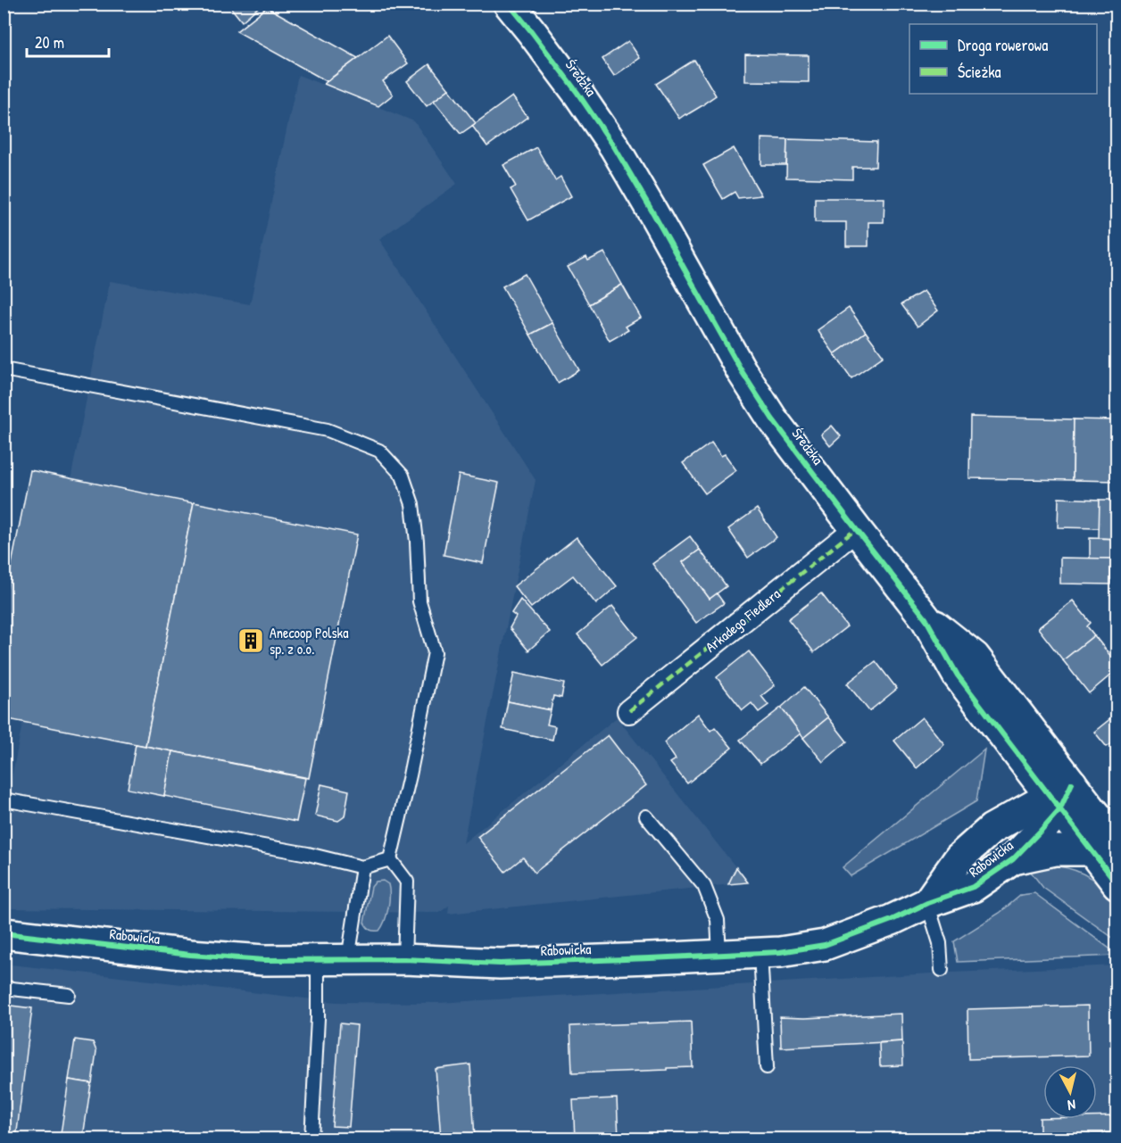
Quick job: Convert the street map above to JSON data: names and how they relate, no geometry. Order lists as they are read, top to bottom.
{
  "streets": {
    "street": ["Średzka", "Arkadego Fiedlera", "Rabowicka"]
  },
  "crossings": [
    ["Średzka", "Arkadego Fiedlera"],
    ["Średzka", "Rabowicka"]
  ],
  "places": {
    "building": ["Anecoop Polska sp. z o.o."]
  },
  "legend": ["Droga rowerowa", "Ścieżka"],
  "scale_bar": "20 m",
  "north": "bottom"
}
